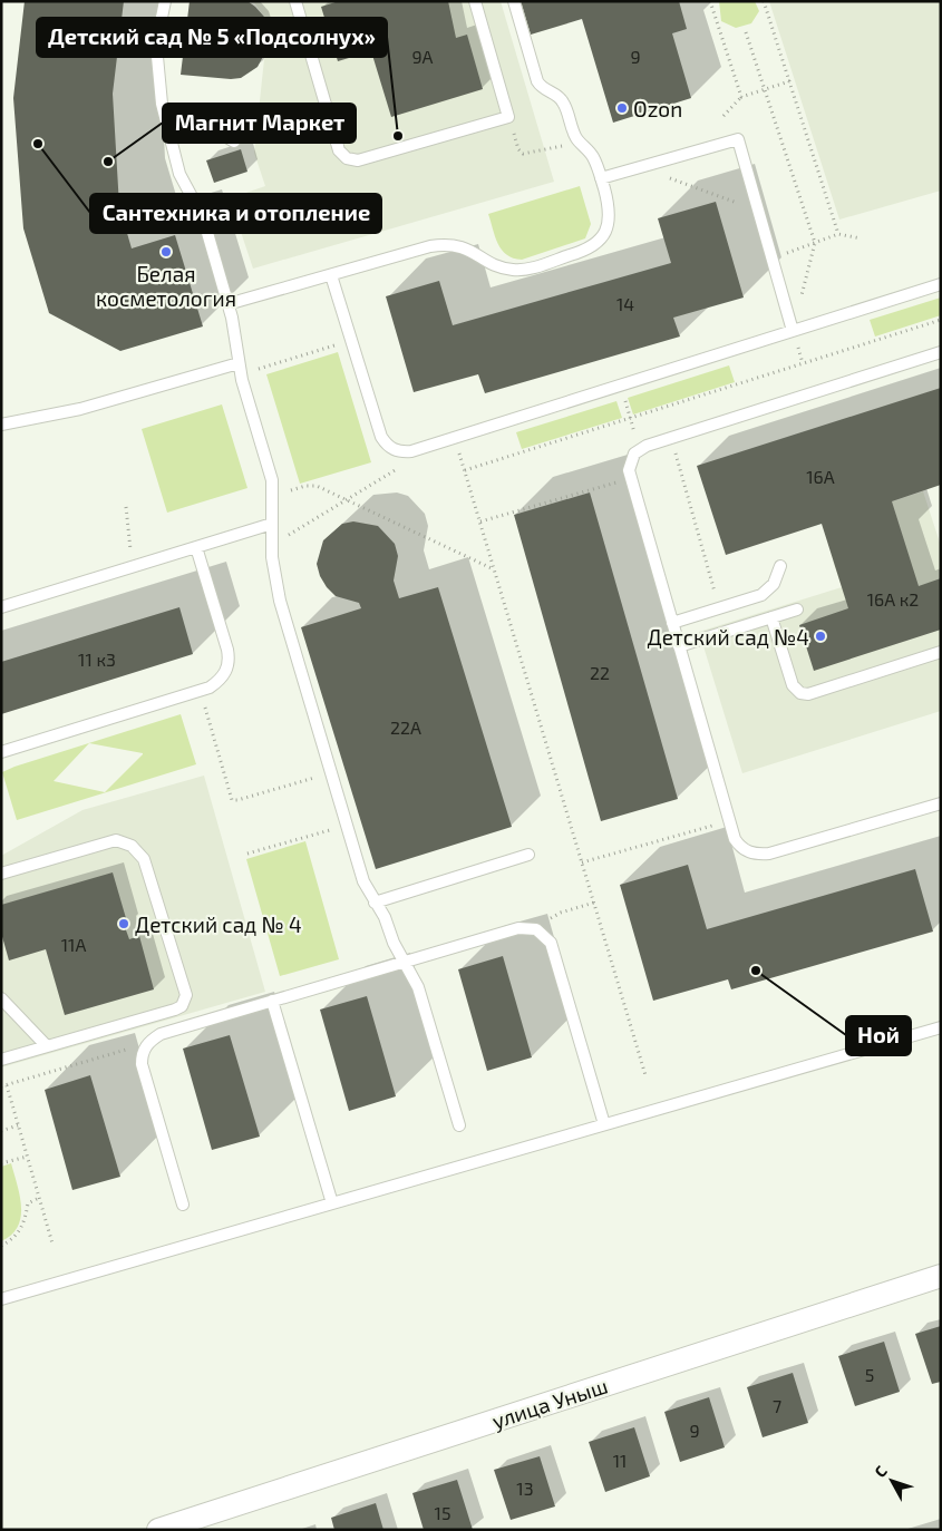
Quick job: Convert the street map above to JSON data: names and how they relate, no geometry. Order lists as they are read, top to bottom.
{
  "streets": {
    "street": ["улица Уныш"]
  },
  "places": [
    "Ozon",
    "Детский сад № 5 «Подсолнух»",
    "Сантехника и отопление",
    "Магнит Маркет",
    "Белая косметология",
    "Детский сад №4",
    "Детский сад № 4",
    "Ной"
  ],
  "house_numbers": [
    "9А",
    "9",
    "14",
    "16А",
    "16А к2",
    "11 к3",
    "22",
    "22А",
    "11А",
    "5",
    "7",
    "9",
    "11",
    "13",
    "15"
  ],
  "north": "top left"
}
